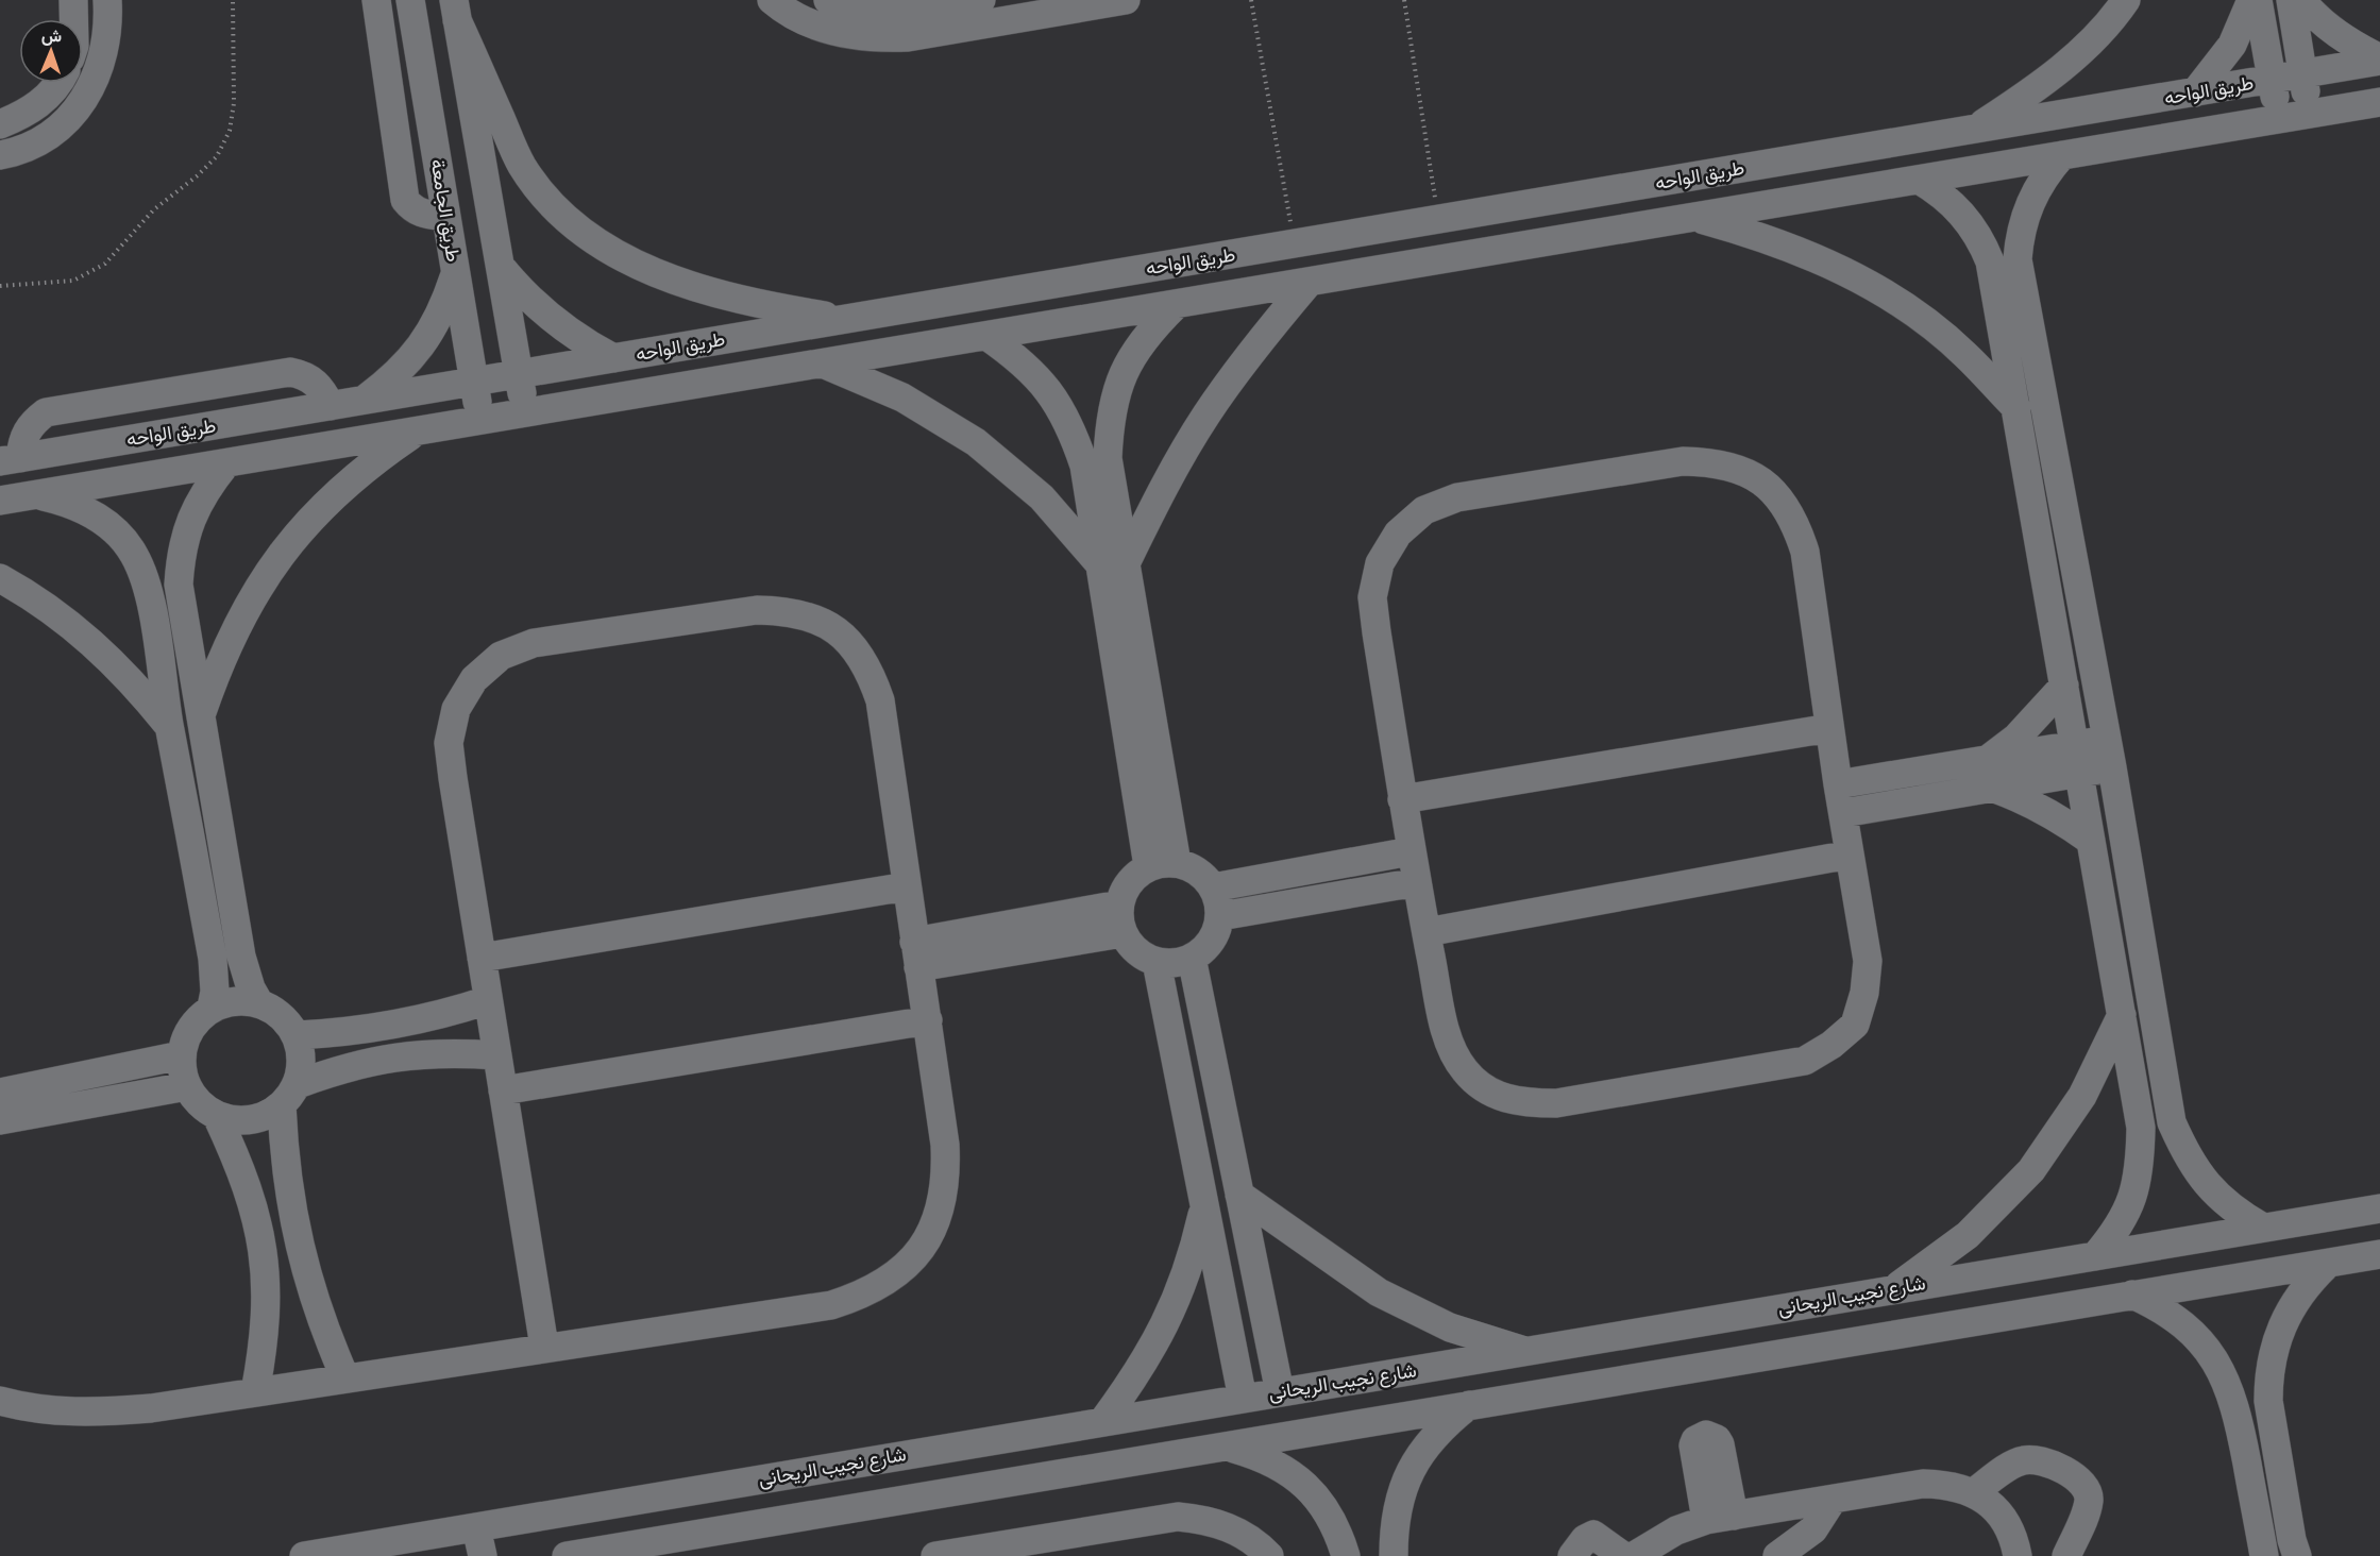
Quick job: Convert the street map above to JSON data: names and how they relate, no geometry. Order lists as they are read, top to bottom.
{
  "streets": {
    "street": ["طريق الواحه", "طريق الجامعة", "شارع نجيب الريحانى"]
  },
  "crossings": [
    ["طريق الواحه", "طريق الجامعة"]
  ],
  "north": "top"
}
